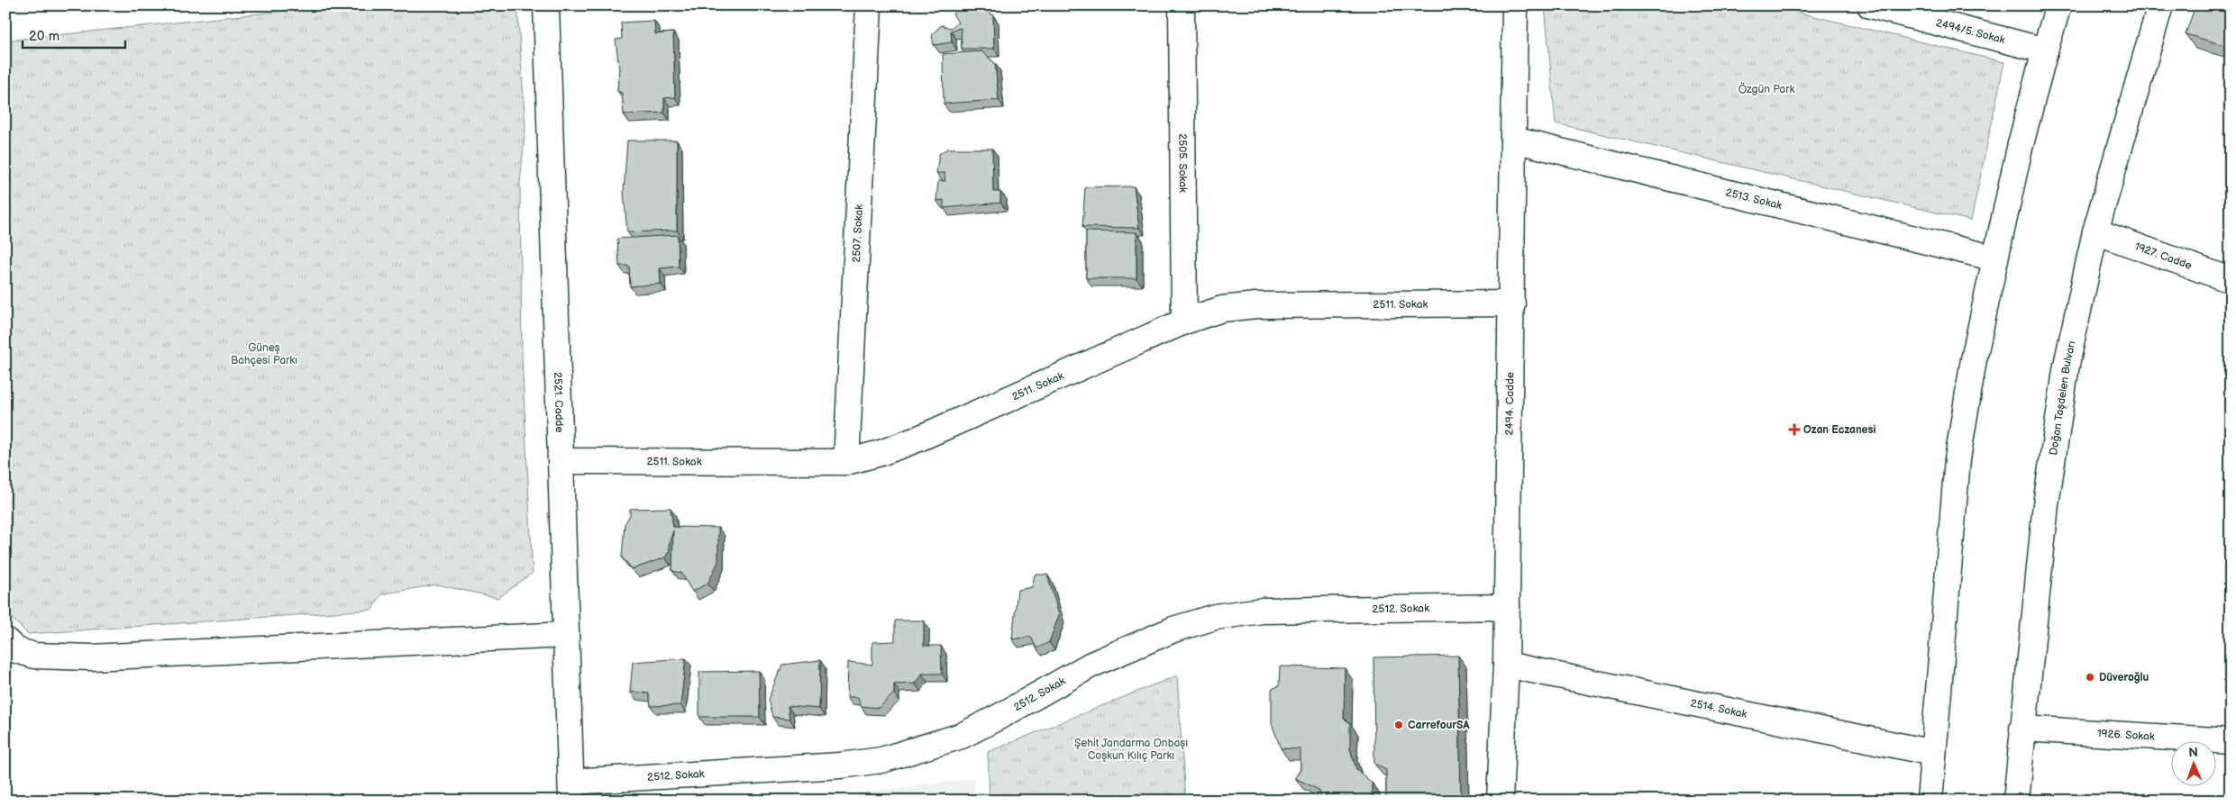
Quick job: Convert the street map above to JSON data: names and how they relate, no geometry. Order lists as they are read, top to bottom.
{
  "streets": {
    "street": [
      "2494/5. Sokak",
      "2505. Sokak",
      "2513. Sokak",
      "2507. Sokak",
      "1927. Cadde",
      "2511. Sokak",
      "Doğan Taşdelen Bulvarı",
      "2521. Cadde",
      "2494. Cadde",
      "2512. Sokak",
      "2514. Sokak",
      "1926. Sokak"
    ]
  },
  "crossings": [
    ["2505. Sokak", "2511. Sokak"],
    ["2513. Sokak", "2494. Cadde"],
    ["2507. Sokak", "2511. Sokak"],
    ["1927. Cadde", "Doğan Taşdelen Bulvarı"],
    ["2511. Sokak", "2521. Cadde"],
    ["2511. Sokak", "2494. Cadde"],
    ["Doğan Taşdelen Bulvarı", "1926. Sokak"],
    ["2521. Cadde", "2512. Sokak"],
    ["2494. Cadde", "2512. Sokak"],
    ["2494. Cadde", "2514. Sokak"]
  ],
  "parks": ["Özgün Park", "Güneş Bahçesi Parkı", "Şehit Jandarma Onbaşı Coşkun Kılıç Parkı"],
  "places": {
    "health": ["Ozan Eczanesi"],
    "other": ["Düveroğlu", "CarrefourSA"]
  },
  "scale_bar": "20 m",
  "north": "top"
}
